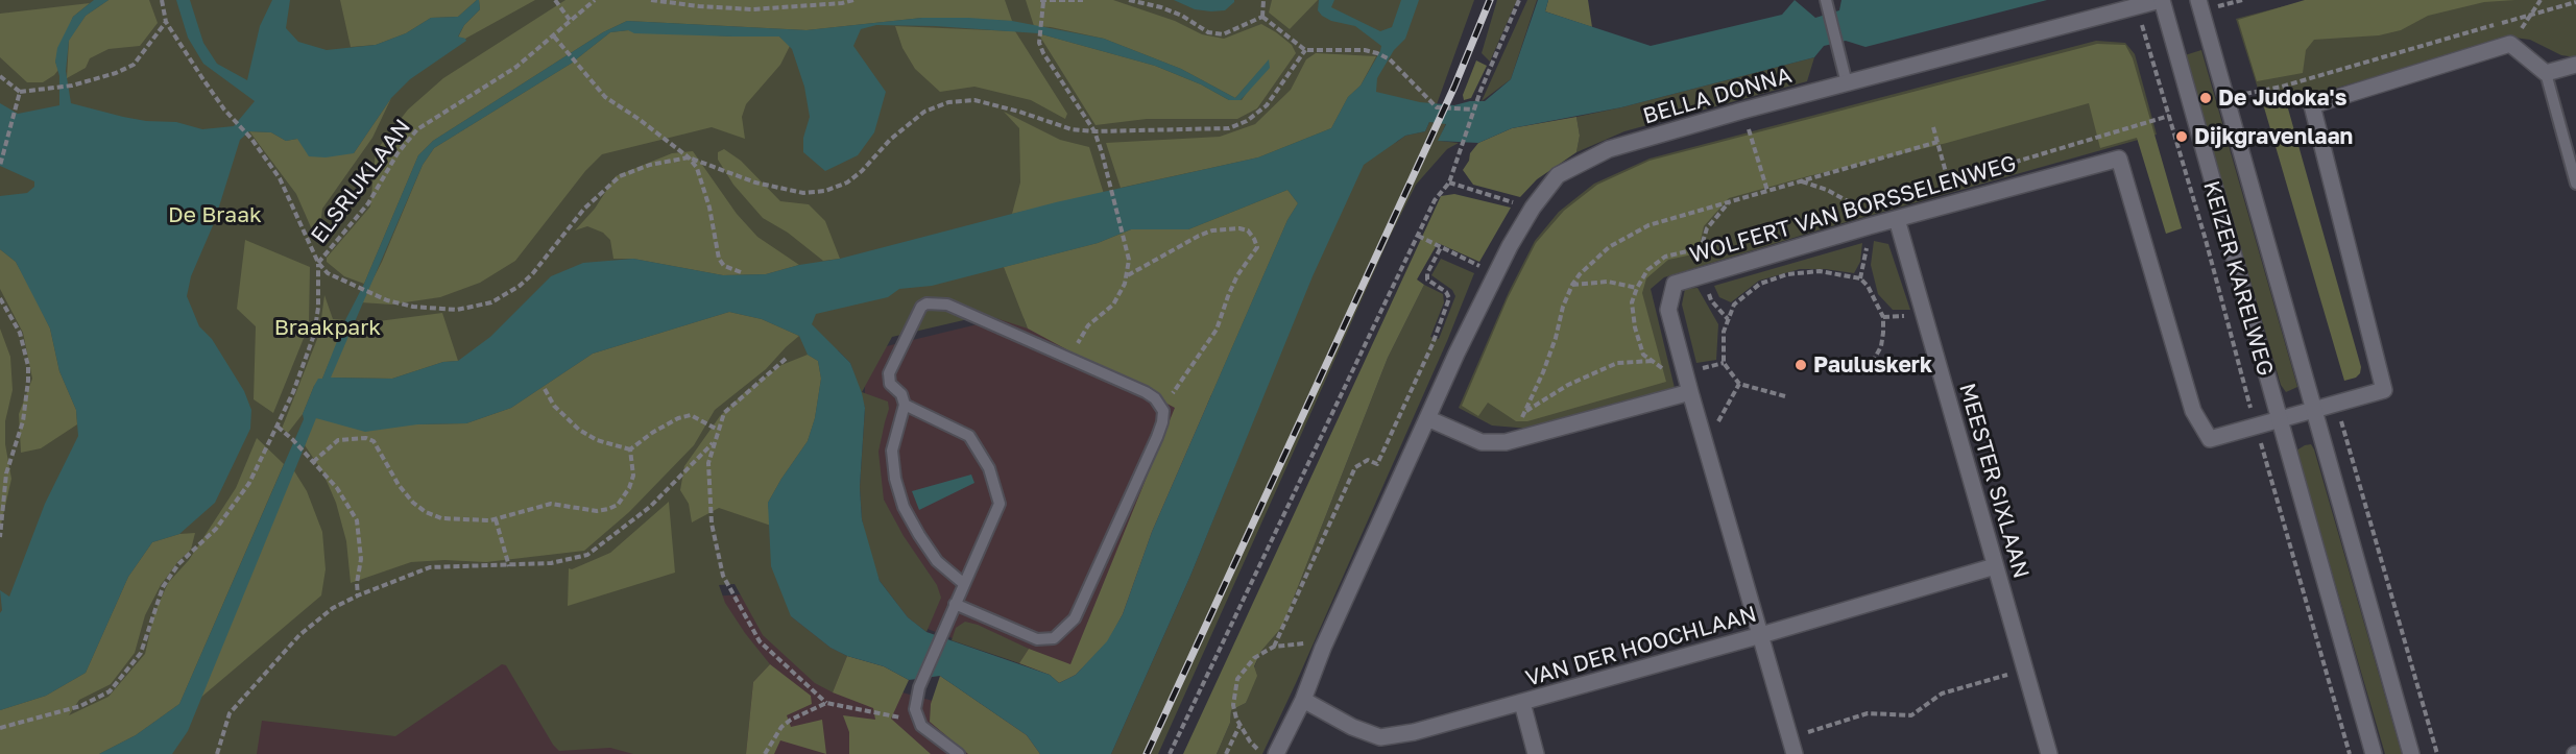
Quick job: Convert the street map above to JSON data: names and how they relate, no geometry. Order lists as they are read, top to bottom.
{
  "streets": {
    "street": [
      "BELLA DONNA",
      "WOLFERT VAN BORSSELENWEG",
      "KEIZER KARELWEG",
      "MEESTER SIXLAAN",
      "VAN DER HOOCHLAAN"
    ],
    "path": ["ELSRIJKLAAN"]
  },
  "crossings": [
    ["BELLA DONNA", "KEIZER KARELWEG"],
    ["WOLFERT VAN BORSSELENWEG", "KEIZER KARELWEG"],
    ["WOLFERT VAN BORSSELENWEG", "MEESTER SIXLAAN"],
    ["MEESTER SIXLAAN", "VAN DER HOOCHLAAN"]
  ],
  "parks": ["De Braak", "Braakpark"],
  "places": ["De Judoka's", "Dijkgravenlaan", "Pauluskerk"]
}
